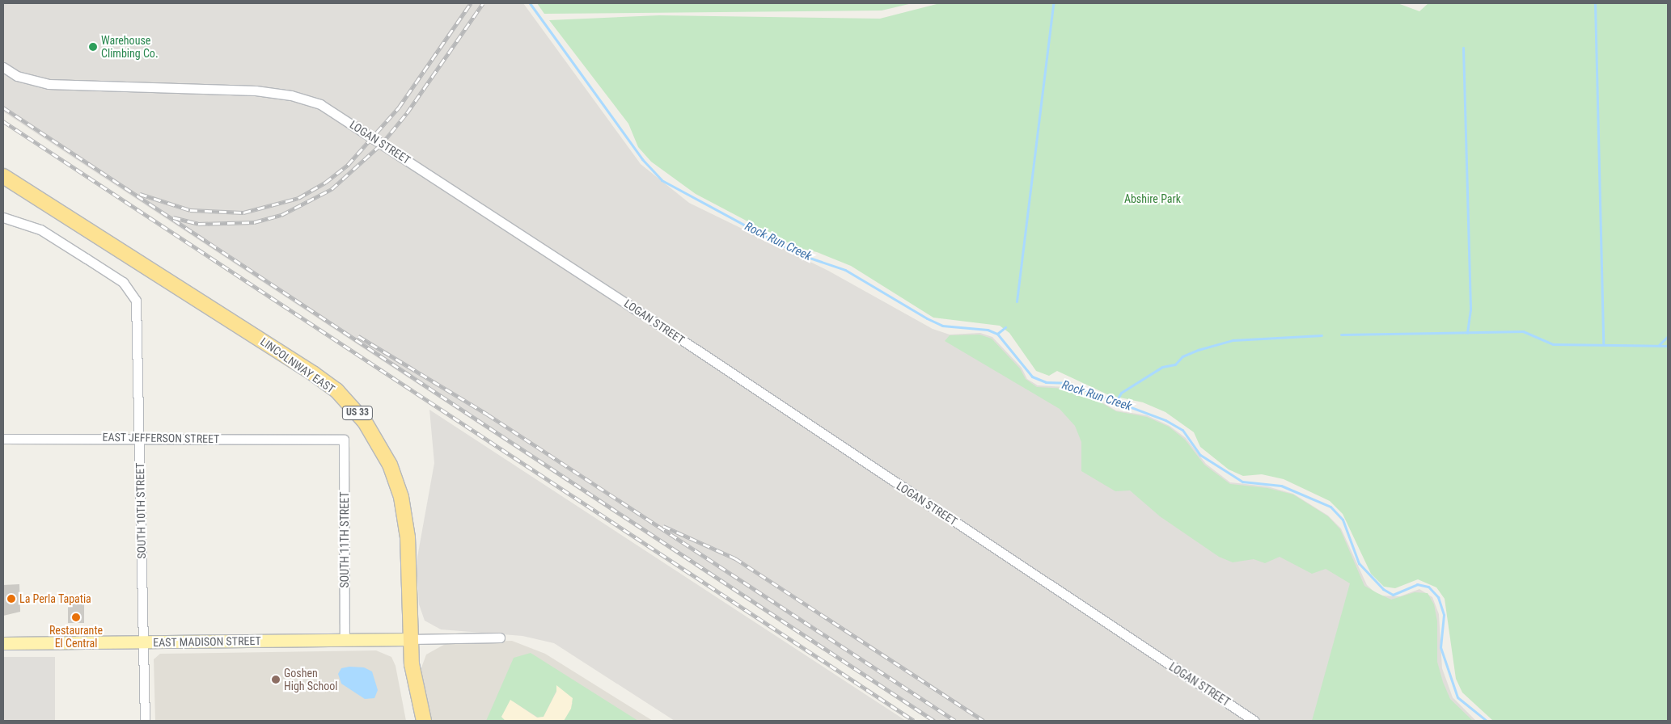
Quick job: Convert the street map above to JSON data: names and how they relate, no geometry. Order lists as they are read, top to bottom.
{
  "streets": {
    "highway": ["LINCOLNWAY EAST", "US 33"],
    "main road": ["EAST MADISON STREET"],
    "street": [
      "LOGAN STREET",
      "EAST JEFFERSON STREET",
      "SOUTH 10TH STREET",
      "SOUTH 11TH STREET"
    ]
  },
  "crossings": [
    ["LINCOLNWAY EAST", "EAST MADISON STREET"],
    ["EAST JEFFERSON STREET", "SOUTH 10TH STREET"],
    ["EAST JEFFERSON STREET", "SOUTH 11TH STREET"],
    ["SOUTH 10TH STREET", "EAST MADISON STREET"],
    ["SOUTH 11TH STREET", "EAST MADISON STREET"]
  ],
  "water": ["Rock Run Creek"],
  "parks": ["Abshire Park"],
  "places": [
    "Warehouse Climbing Co.",
    "La Perla Tapatia",
    "Restaurante El Central",
    "Goshen High School"
  ]
}
